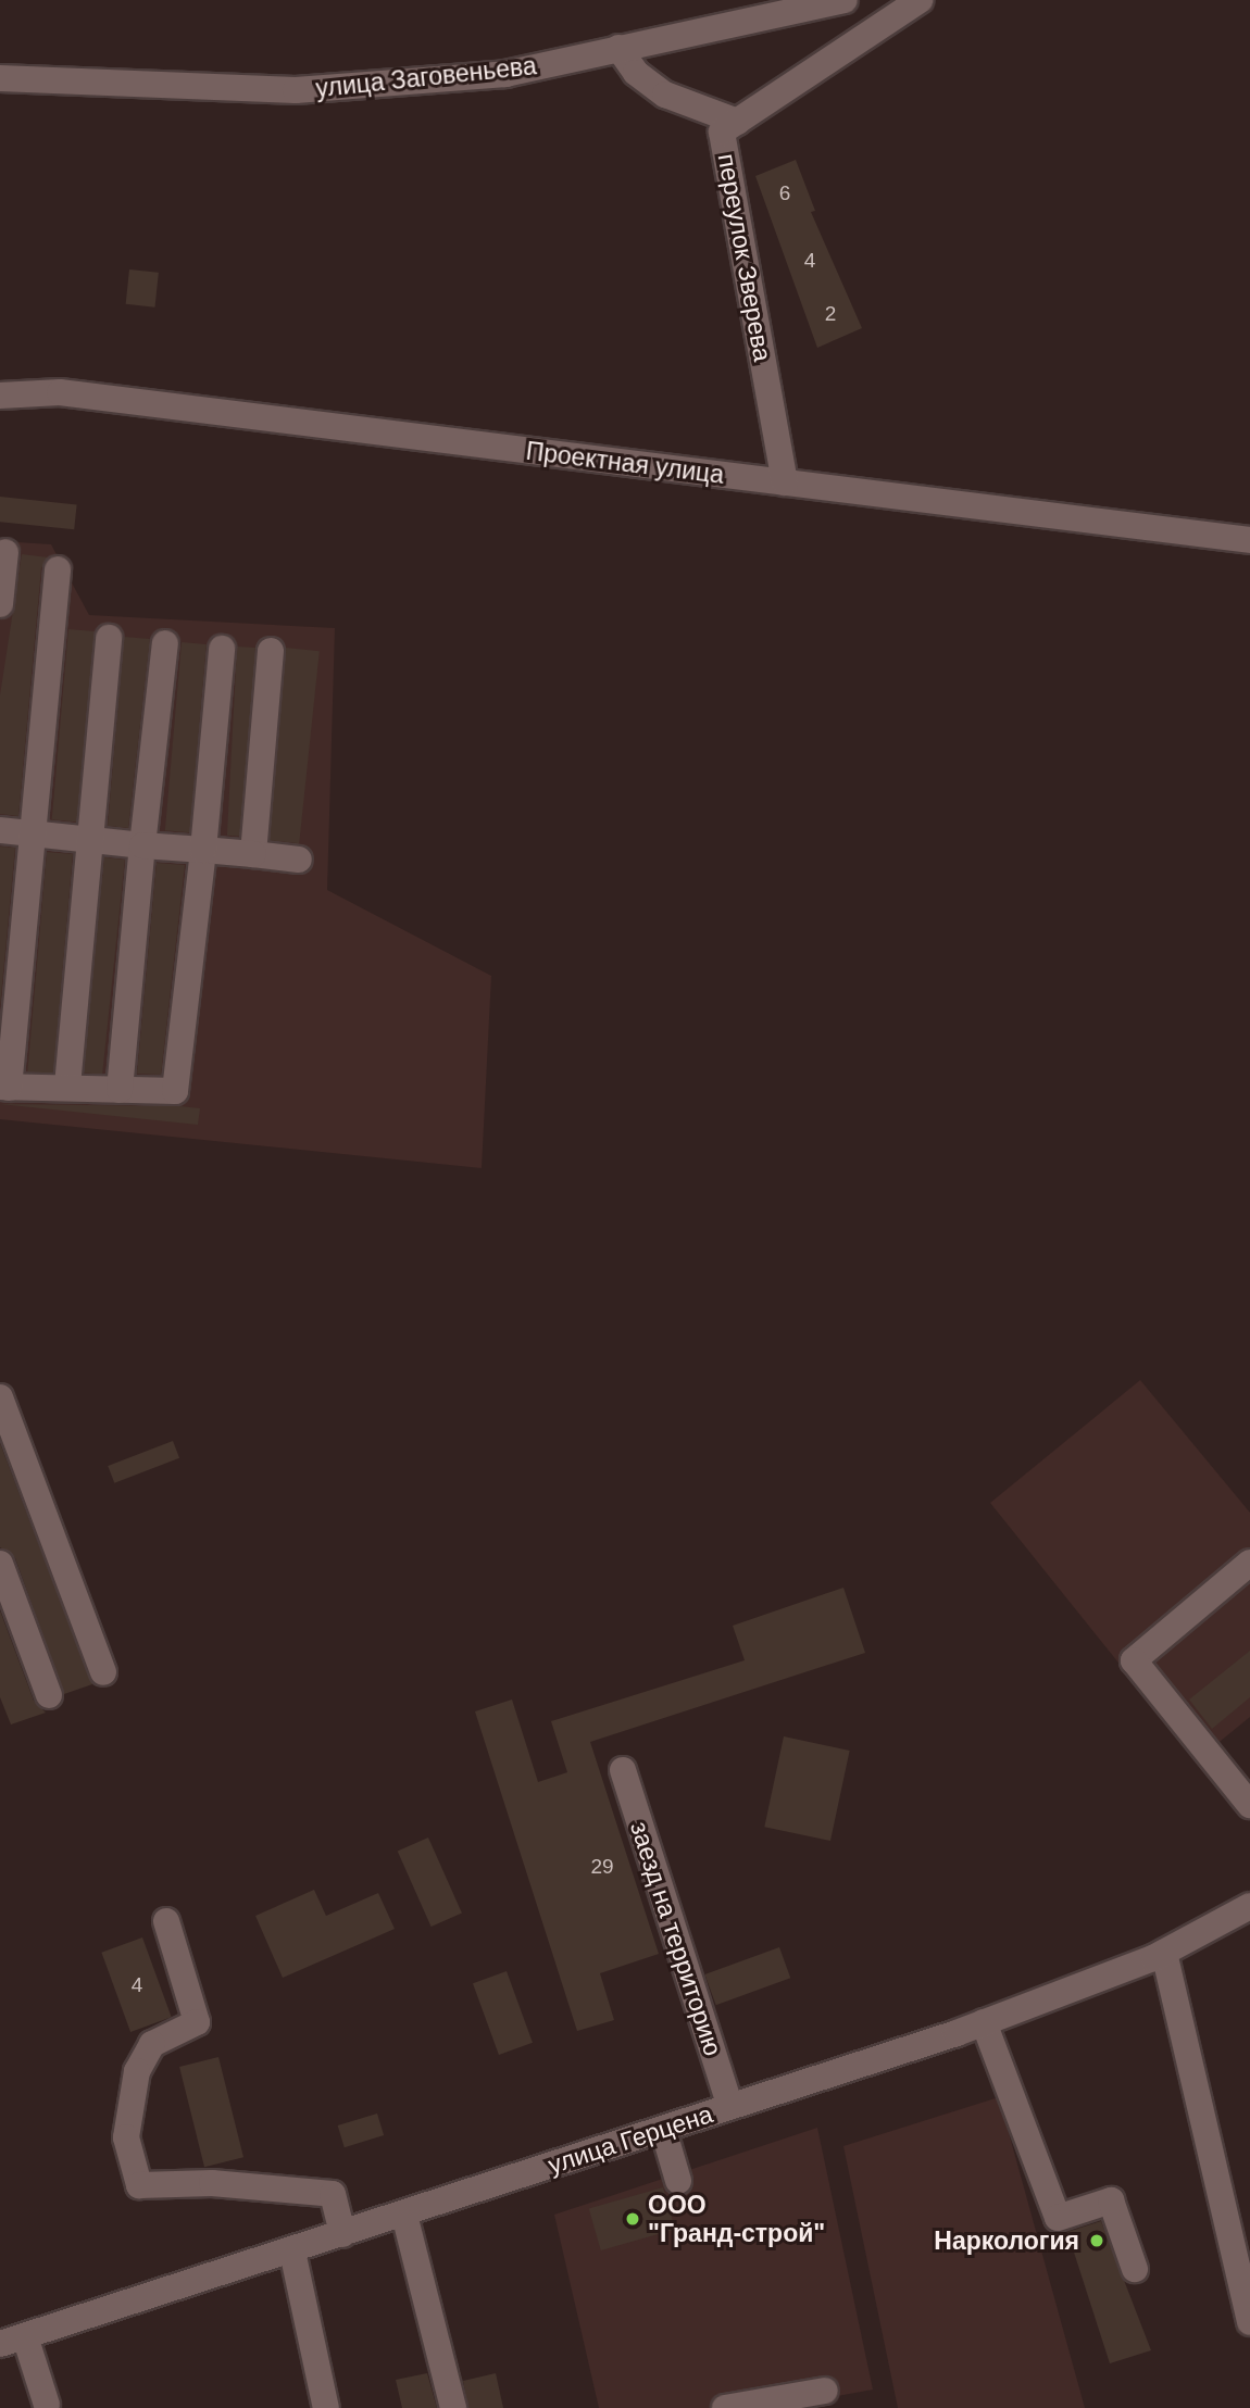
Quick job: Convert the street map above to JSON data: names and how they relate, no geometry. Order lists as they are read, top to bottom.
{
  "streets": {
    "street": [
      "улица Заговеньева",
      "переулок Зверева",
      "Проектная улица",
      "заезд на территорию",
      "улица Герцена"
    ]
  },
  "crossings": [
    ["переулок Зверева", "Проектная улица"],
    ["заезд на территорию", "улица Герцена"]
  ],
  "places": ["ООО \"Гранд-строй\"", "Наркология"],
  "house_numbers": [
    "6",
    "4",
    "2",
    "29",
    "4"
  ]
}
